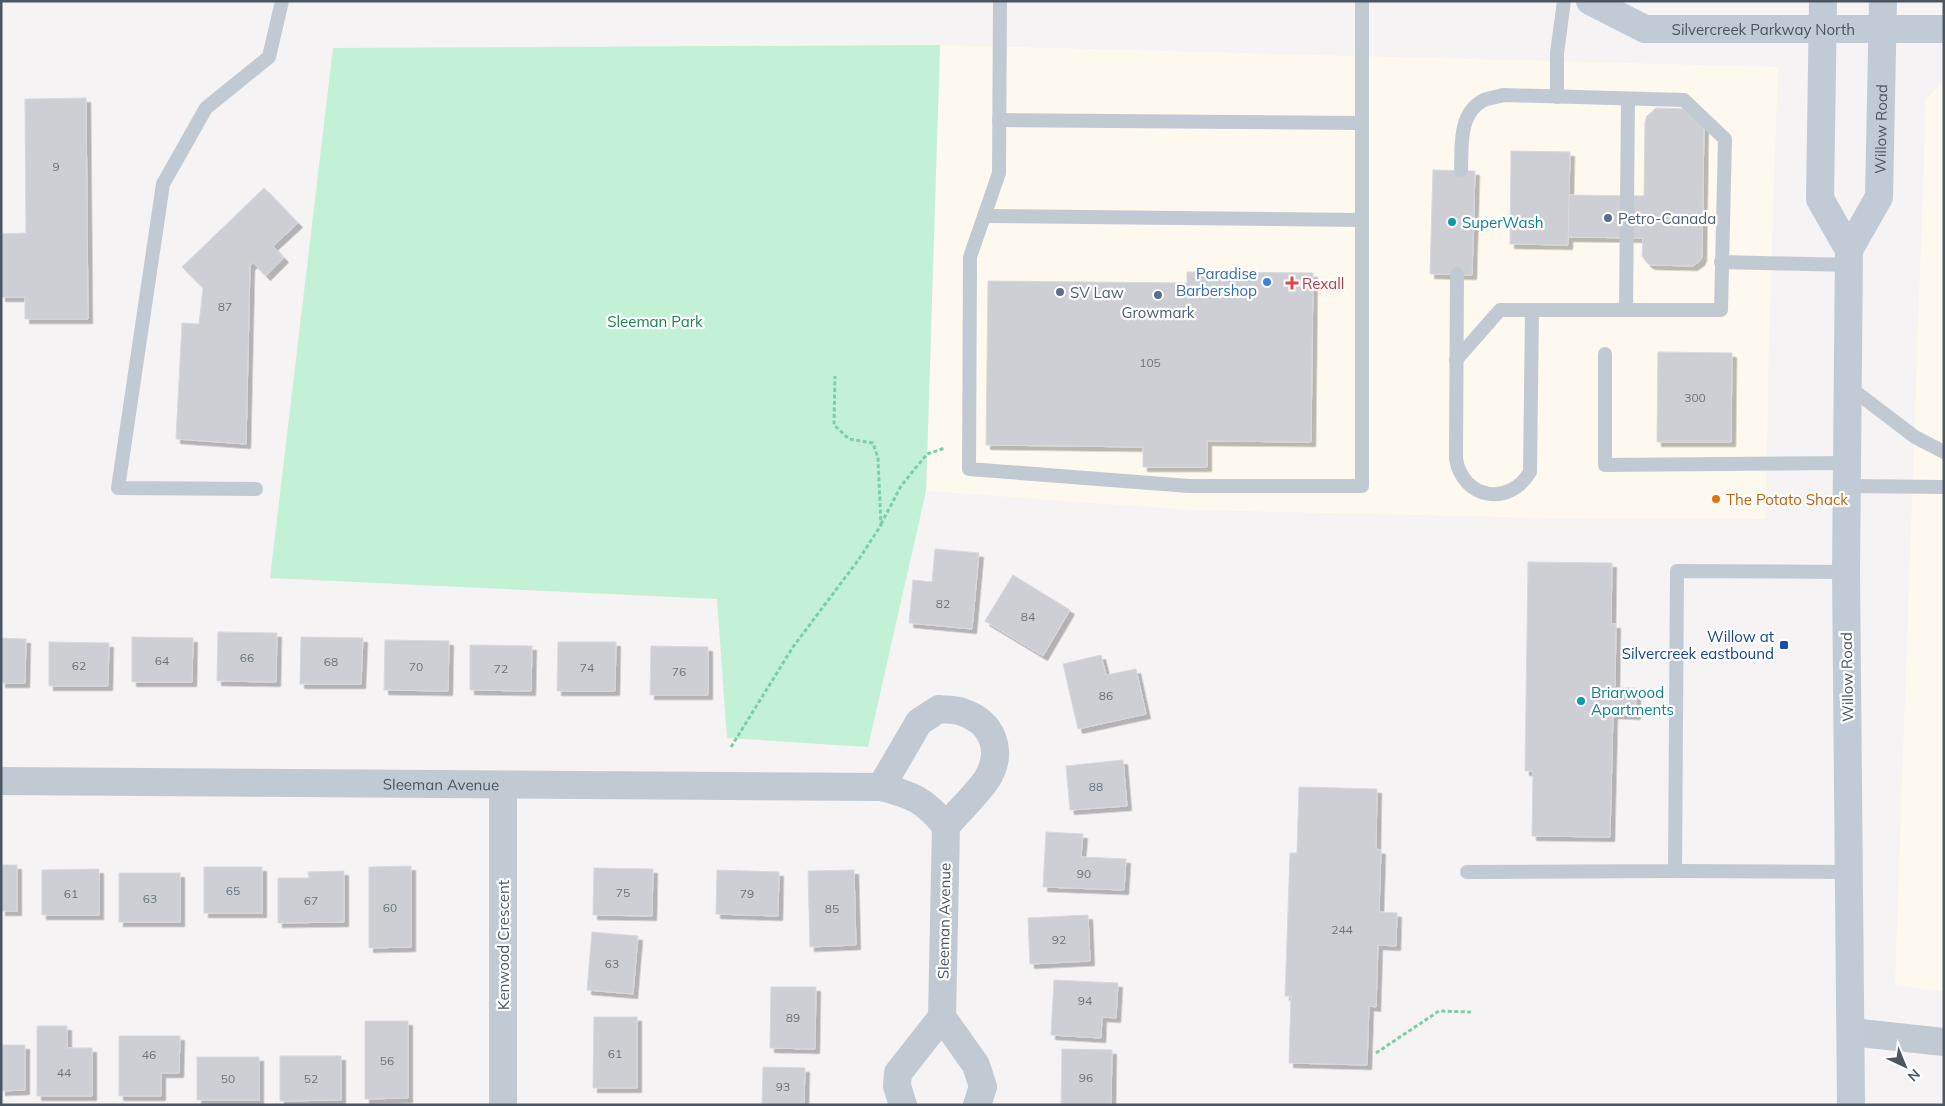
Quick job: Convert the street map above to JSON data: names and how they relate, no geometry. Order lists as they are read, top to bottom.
{
  "streets": {
    "main road": ["Silvercreek Parkway North", "Willow Road"],
    "street": ["Sleeman Avenue", "Kenwood Crescent"]
  },
  "crossings": [
    ["Silvercreek Parkway North", "Willow Road"],
    ["Sleeman Avenue", "Kenwood Crescent"]
  ],
  "parks": ["Sleeman Park"],
  "places": {
    "other": [
      "Petro-Canada",
      "SuperWash",
      "Paradise Barbershop",
      "SV Law",
      "Growmark",
      "The Potato Shack",
      "Briarwood Apartments"
    ],
    "health": ["Rexall"],
    "transit": ["Willow at Silvercreek eastbound"]
  },
  "house_numbers": [
    "9",
    "87",
    "105",
    "300",
    "82",
    "84",
    "66",
    "64",
    "68",
    "62",
    "70",
    "74",
    "72",
    "76",
    "86",
    "88",
    "90",
    "65",
    "75",
    "61",
    "79",
    "63",
    "67",
    "60",
    "85",
    "244",
    "92",
    "63",
    "94",
    "89",
    "61",
    "46",
    "56",
    "44",
    "96",
    "50",
    "52",
    "93"
  ],
  "north": "bottom right"
}
